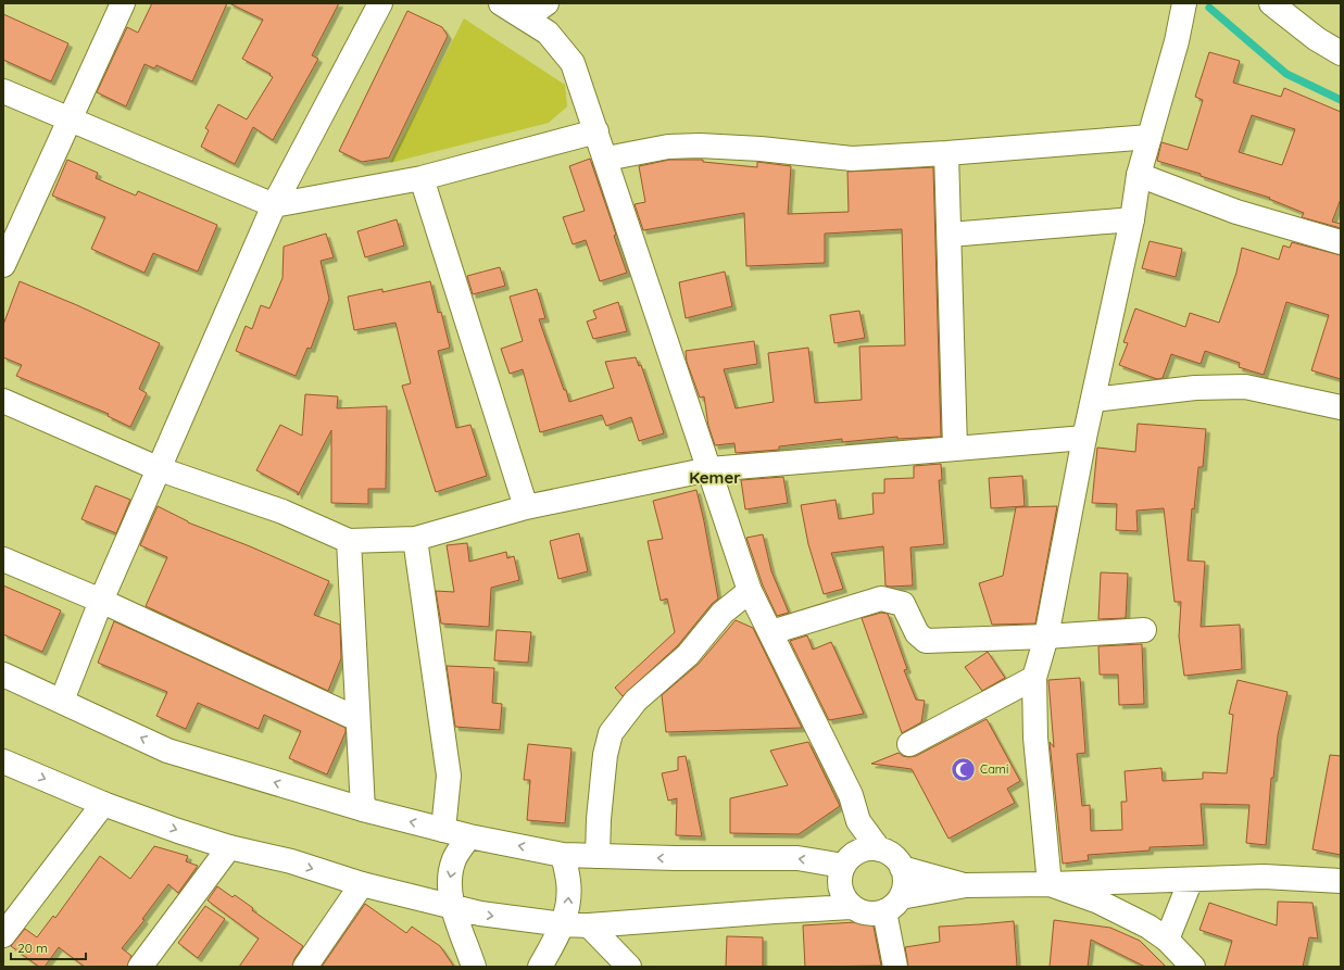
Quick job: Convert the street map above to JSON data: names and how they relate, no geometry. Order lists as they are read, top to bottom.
{
  "districts": ["Kemer"],
  "places": {
    "mosque": ["Cami"]
  },
  "scale_bar": "20 m"
}
